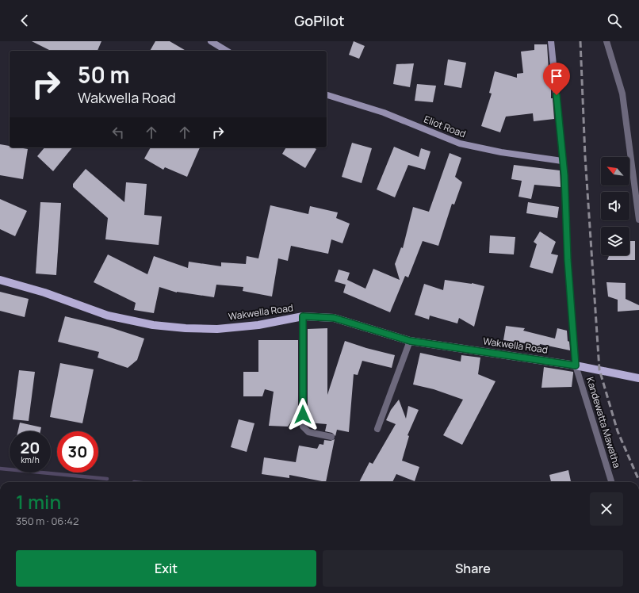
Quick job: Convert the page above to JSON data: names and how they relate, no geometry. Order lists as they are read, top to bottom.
{
  "streets": {
    "main road": ["Wakwella Road"],
    "street": ["Eliot Road", "Kandewatta Mawatha"]
  },
  "crossings": [
    ["Wakwella Road", "Kandewatta Mawatha"]
  ],
  "north": "top left",
  "page": {
    "header": "GoPilot",
    "turn": ["50 m", "Wakwella Road"],
    "speed": "20 km/h",
    "limit": "30",
    "heading": ["1 min", "350 m · 06:42"],
    "buttons": ["Exit", "Share"]
  }
}
